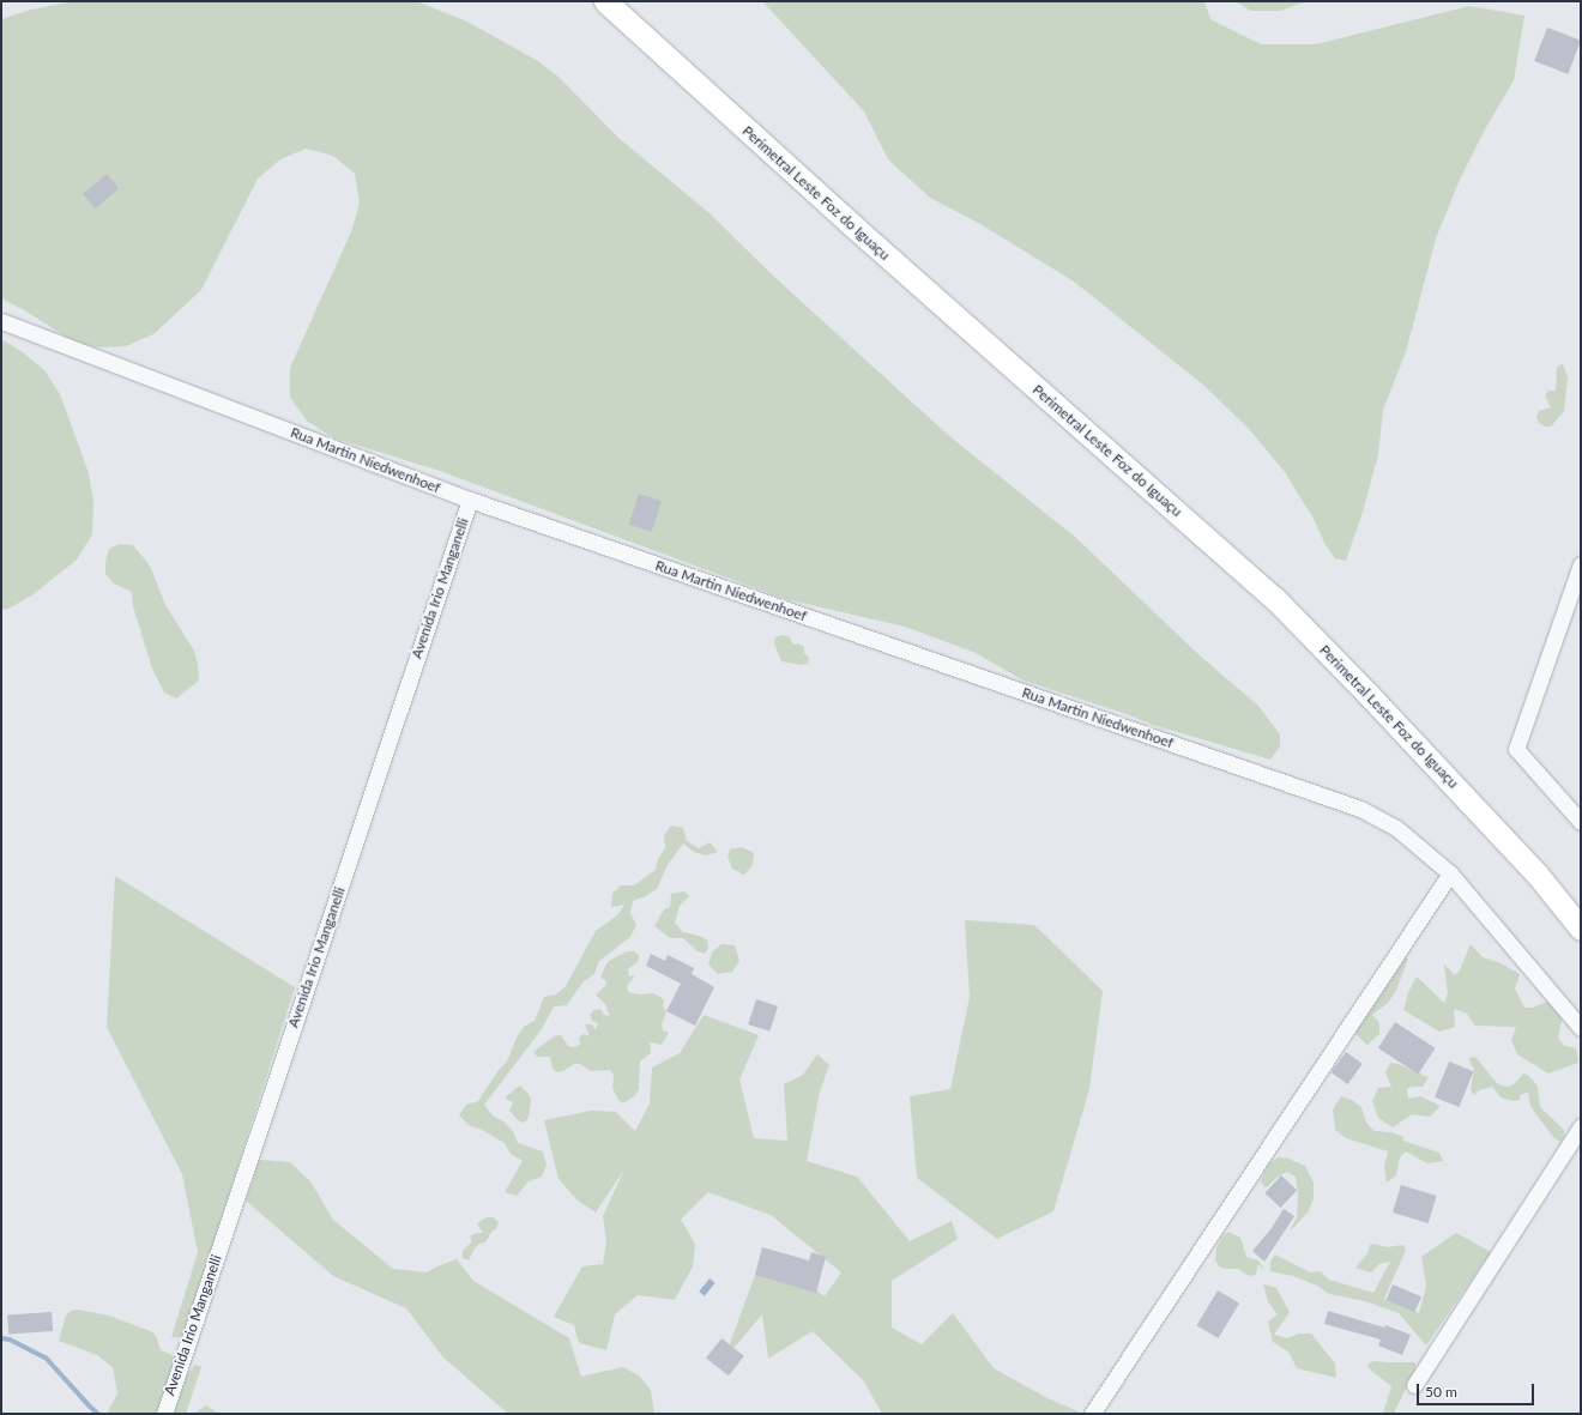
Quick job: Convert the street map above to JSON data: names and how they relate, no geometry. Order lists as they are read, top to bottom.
{
  "streets": {
    "highway": ["Perimetral Leste Foz do Iguaçu"],
    "street": ["Rua Martin Niedwenhoef", "Avenida Irio Manganelli"]
  },
  "crossings": [
    ["Rua Martin Niedwenhoef", "Avenida Irio Manganelli"]
  ],
  "scale_bar": "50 m"
}
